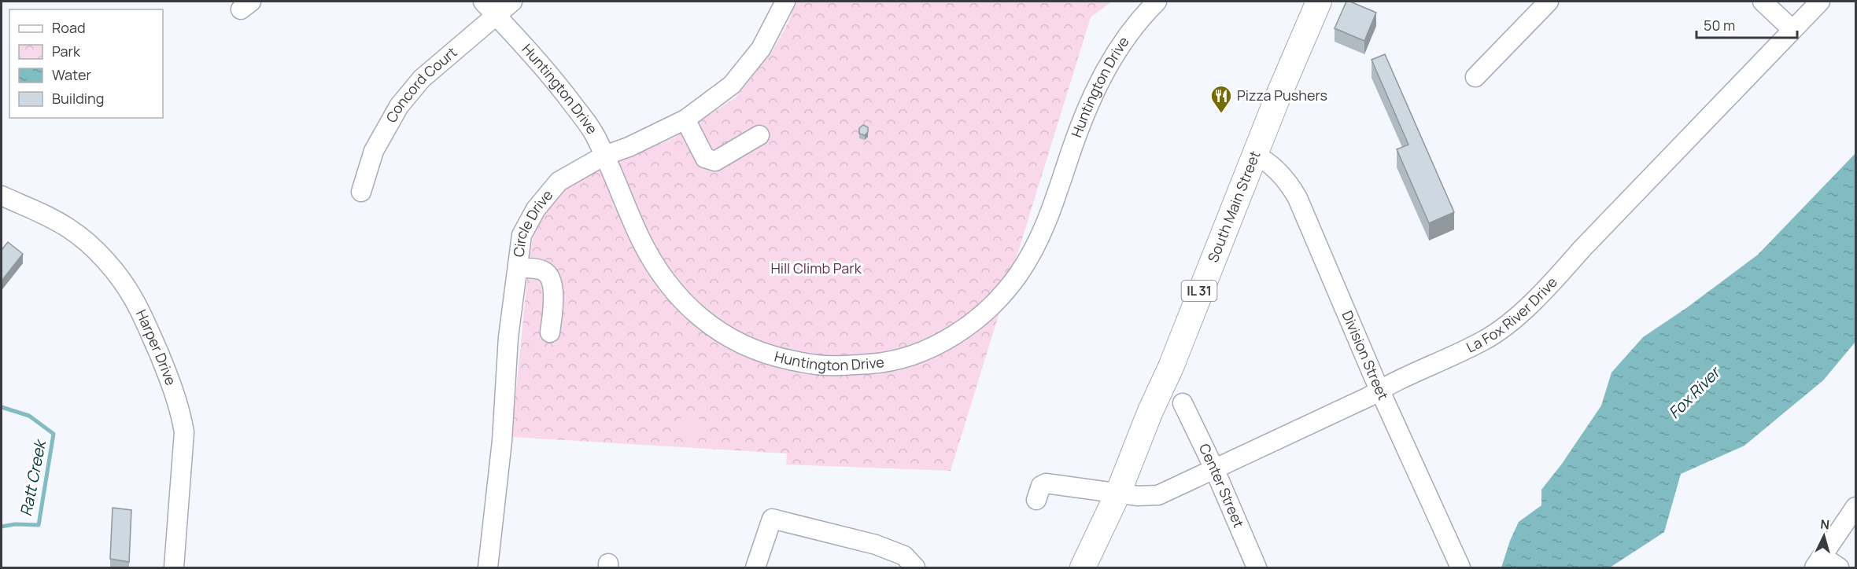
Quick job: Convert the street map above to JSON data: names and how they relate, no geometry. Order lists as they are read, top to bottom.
{
  "streets": {
    "main road": ["South Main Street", "IL 31"],
    "street": [
      "Concord Court",
      "Huntington Drive",
      "Circle Drive",
      "La Fox River Drive",
      "Harper Drive",
      "Division Street",
      "Center Street"
    ]
  },
  "crossings": [
    ["Concord Court", "Huntington Drive"],
    ["Huntington Drive", "Circle Drive"],
    ["South Main Street", "La Fox River Drive"],
    ["South Main Street", "Division Street"],
    ["La Fox River Drive", "Division Street"],
    ["La Fox River Drive", "Center Street"]
  ],
  "water": ["Fox River", "Ratt Creek"],
  "parks": ["Hill Climb Park"],
  "places": {
    "restaurant": ["Pizza Pushers"]
  },
  "legend": [
    "Road",
    "Park",
    "Water",
    "Building"
  ],
  "scale_bar": "50 m",
  "north": "top"
}
